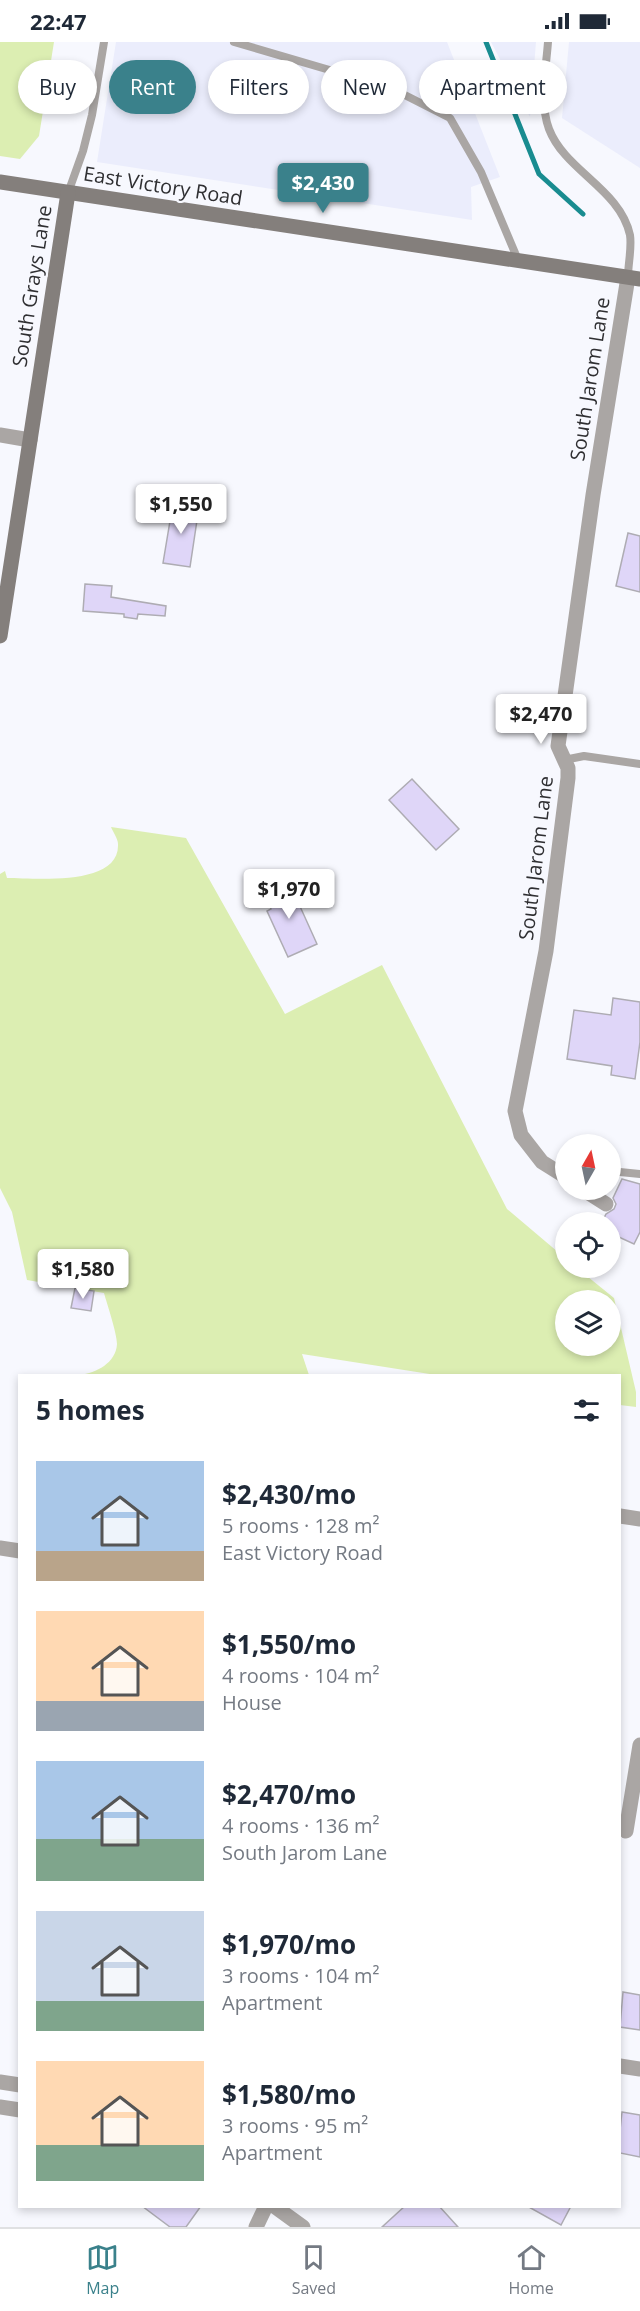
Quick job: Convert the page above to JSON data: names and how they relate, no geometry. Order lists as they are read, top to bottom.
{
  "streets": {
    "street": ["East Victory Road", "South Grays Lane", "South Jarom Lane"]
  },
  "crossings": [
    ["East Victory Road", "South Grays Lane"],
    ["East Victory Road", "South Jarom Lane"]
  ],
  "north": "top",
  "page": {
    "status": "22:47",
    "chip": [
      "Buy",
      "Rent",
      "Filters",
      "New",
      "Apartment"
    ],
    "price": [
      "$2,430",
      "$1,550",
      "$2,470",
      "$1,970",
      "$1,580"
    ],
    "heading": "5 homes",
    "list": [
      {
        "name": "$2,430/mo",
        "note": "5 rooms · 128 m² · East Victory Road"
      },
      {
        "name": "$1,550/mo",
        "note": "4 rooms · 104 m² · House"
      },
      {
        "name": "$2,470/mo",
        "note": "4 rooms · 136 m² · South Jarom Lane"
      },
      {
        "name": "$1,970/mo",
        "note": "3 rooms · 104 m² · Apartment"
      },
      {
        "name": "$1,580/mo",
        "note": "3 rooms · 95 m² · Apartment"
      }
    ],
    "tabs": ["Map", "Saved", "Home"]
  }
}
